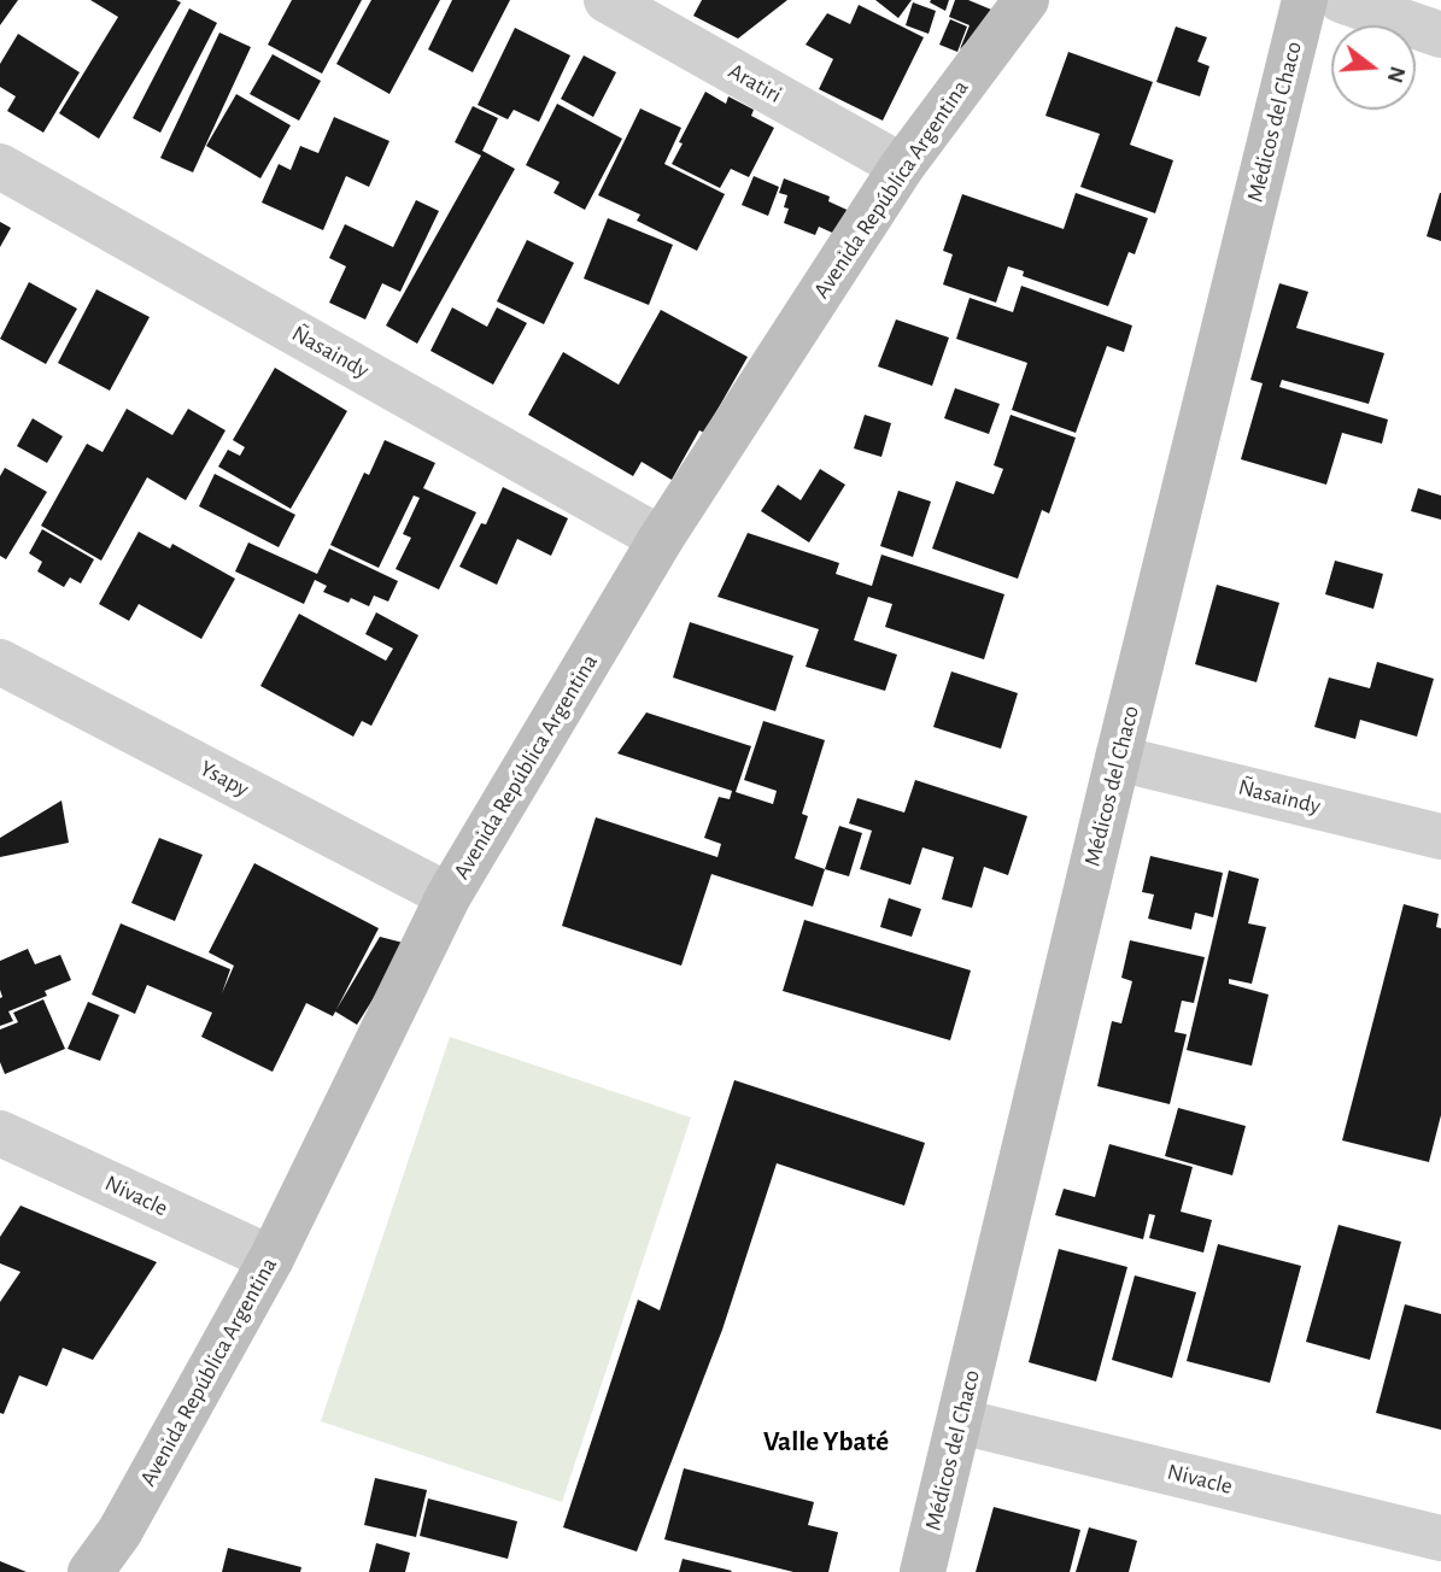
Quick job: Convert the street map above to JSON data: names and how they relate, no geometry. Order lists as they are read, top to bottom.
{
  "streets": {
    "main road": ["Médicos del Chaco", "Avenida República Argentina"],
    "street": [
      "Aratiri",
      "Ñasaindy",
      "Ysapy",
      "Nivacle"
    ]
  },
  "crossings": [
    ["Aratiri", "Avenida República Argentina"],
    ["Médicos del Chaco", "Ñasaindy"],
    ["Médicos del Chaco", "Nivacle"],
    ["Avenida República Argentina", "Ñasaindy"],
    ["Avenida República Argentina", "Ysapy"],
    ["Avenida República Argentina", "Nivacle"]
  ],
  "districts": ["Valle Ybaté"],
  "north": "right"
}
